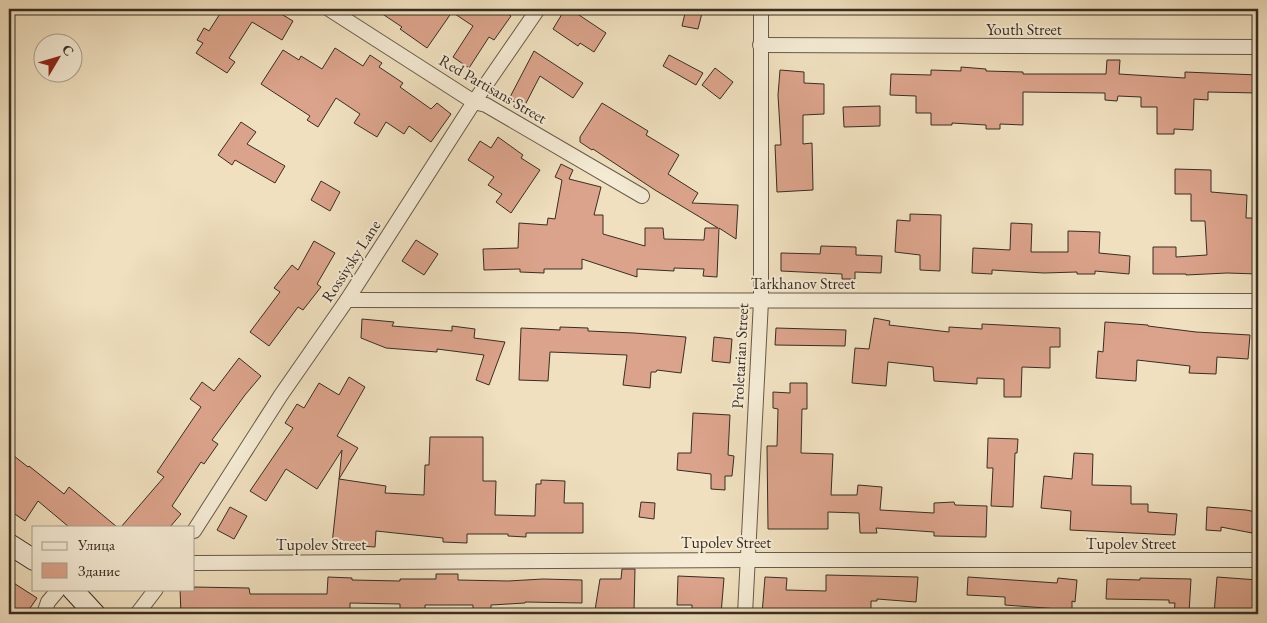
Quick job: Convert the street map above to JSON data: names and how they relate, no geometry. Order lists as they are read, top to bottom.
{
  "streets": {
    "street": [
      "Youth Street",
      "Red Partisans Street",
      "Rossiysky Lane",
      "Tarkhanov Street",
      "Proletarian Street",
      "Tupolev Street"
    ]
  },
  "crossings": [
    ["Youth Street", "Proletarian Street"],
    ["Red Partisans Street", "Rossiysky Lane"],
    ["Rossiysky Lane", "Tarkhanov Street"],
    ["Tarkhanov Street", "Proletarian Street"],
    ["Proletarian Street", "Tupolev Street"]
  ],
  "legend": ["Улица", "Здание"],
  "north": "top right"
}
